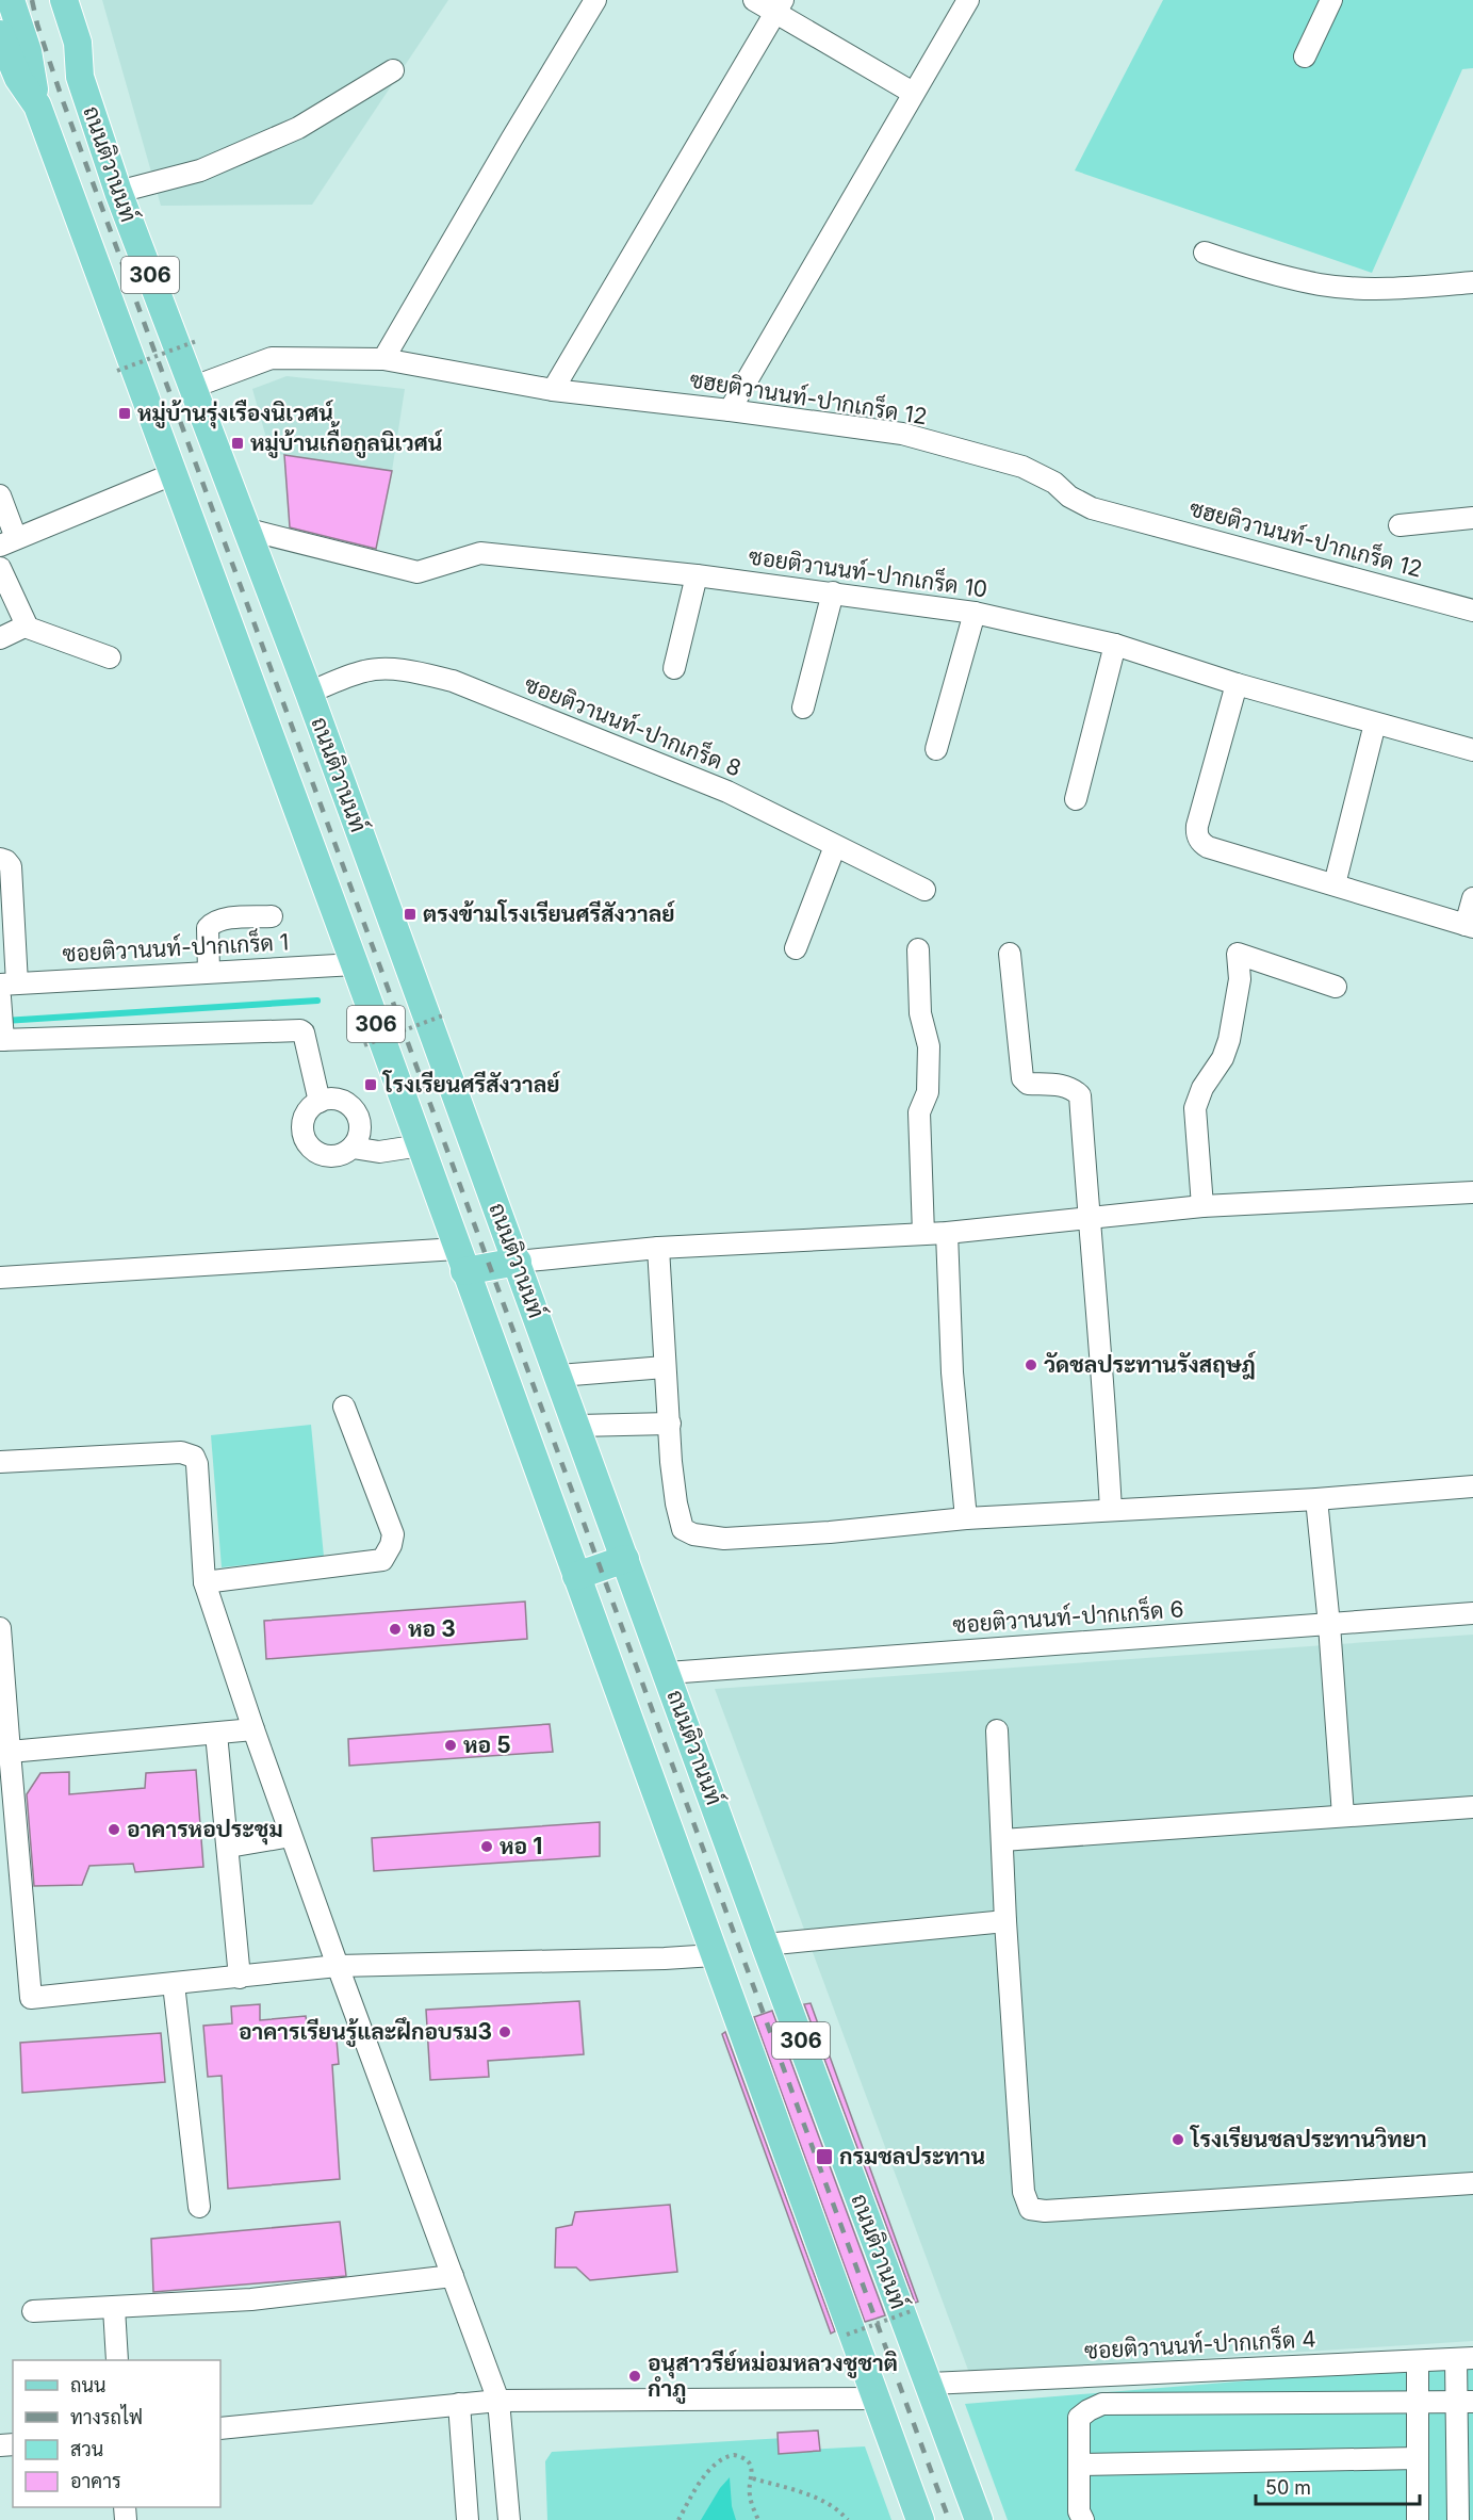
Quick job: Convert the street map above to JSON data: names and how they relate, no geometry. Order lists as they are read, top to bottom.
{
  "streets": {
    "main road": ["ถนนติวานนท์", "306"],
    "street": [
      "ซฮยติวานนท์-ปากเกร็ด 12",
      "ซอยติวานนท์-ปากเกร็ด 10",
      "ซอยติวานนท์-ปากเกร็ด 8",
      "ซอยติวานนท์-ปากเกร็ด 1",
      "ซอยติวานนท์-ปากเกร็ด 6",
      "ซอยติวานนท์-ปากเกร็ด 4"
    ]
  },
  "crossings": [
    ["ถนนติวานนท์", "306"],
    ["ถนนติวานนท์", "ซฮยติวานนท์-ปากเกร็ด 12"],
    ["ถนนติวานนท์", "ซอยติวานนท์-ปากเกร็ด 10"],
    ["ถนนติวานนท์", "ซอยติวานนท์-ปากเกร็ด 8"],
    ["ถนนติวานนท์", "ซอยติวานนท์-ปากเกร็ด 1"],
    ["ถนนติวานนท์", "ซอยติวานนท์-ปากเกร็ด 6"],
    ["ถนนติวานนท์", "ซอยติวานนท์-ปากเกร็ด 4"]
  ],
  "places": {
    "transit": [
      "หมู่บ้านรุ่งเรืองนิเวศน์",
      "หมู่บ้านเกื้อกูลนิเวศน์",
      "ตรงข้ามโรงเรียนศรีสังวาลย์",
      "โรงเรียนศรีสังวาลย์",
      "กรมชลประทาน"
    ],
    "other": [
      "วัดชลประทานรังสฤษฎ์",
      "หอ 3",
      "หอ 5",
      "อาคารหอประชุม",
      "หอ 1",
      "อาคารเรียนรู้และฝึกอบรม3",
      "โรงเรียนชลประทานวิทยา",
      "อนุสาวรีย์หม่อมหลวงชูชาติ กำภู"
    ]
  },
  "legend": [
    "ถนน",
    "ทางรถไฟ",
    "สวน",
    "อาคาร"
  ],
  "scale_bar": "50 m"
}
